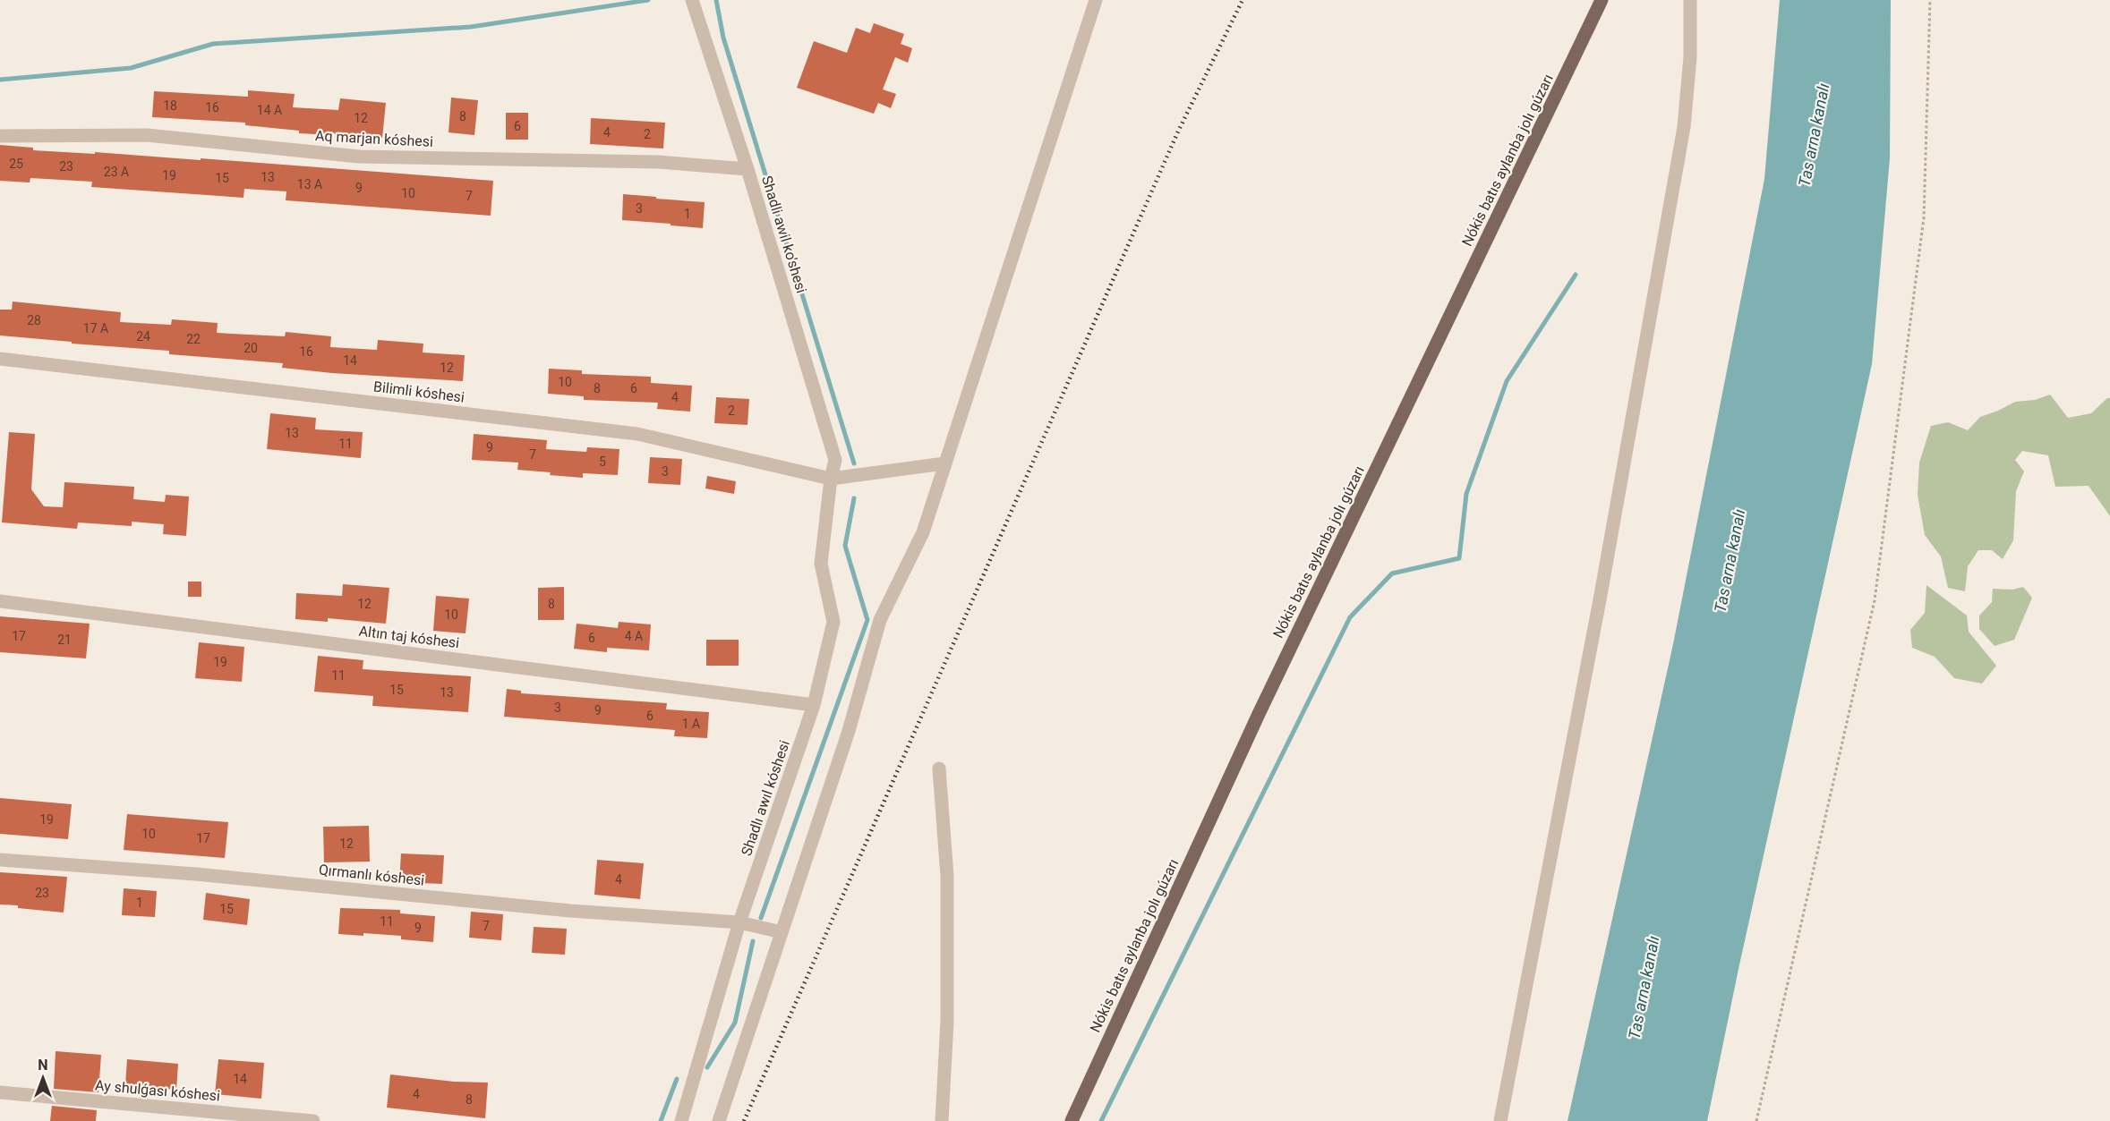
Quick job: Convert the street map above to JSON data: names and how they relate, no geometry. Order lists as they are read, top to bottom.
{
  "streets": {
    "main road": ["Nókis batıs aylanba jolı gúzarı"],
    "street": [
      "Aq marjan kóshesi",
      "Shadli awil ko'shesi",
      "Bilimli kóshesi",
      "Altın taj kóshesi",
      "Shadlı awıl kóshesi",
      "Qırmanlı kóshesi",
      "Ay shulǵası kóshesi"
    ]
  },
  "crossings": [
    ["Aq marjan kóshesi", "Shadli awil ko'shesi"],
    ["Shadli awil ko'shesi", "Bilimli kóshesi"],
    ["Shadli awil ko'shesi", "Shadlı awıl kóshesi"],
    ["Bilimli kóshesi", "Shadlı awıl kóshesi"],
    ["Altın taj kóshesi", "Shadlı awıl kóshesi"],
    ["Shadlı awıl kóshesi", "Qırmanlı kóshesi"]
  ],
  "water": ["Tas arna kanalı"],
  "house_numbers": [
    "18",
    "16",
    "14 А",
    "8",
    "12",
    "6",
    "4",
    "2",
    "25",
    "23",
    "23 А",
    "19",
    "13",
    "15",
    "13 А",
    "9",
    "10",
    "7",
    "3",
    "1",
    "28",
    "17 А",
    "24",
    "22",
    "20",
    "16",
    "14",
    "12",
    "10",
    "8",
    "6",
    "4",
    "2",
    "13",
    "11",
    "9",
    "7",
    "5",
    "3",
    "12",
    "8",
    "10",
    "17",
    "4 А",
    "6",
    "21",
    "19",
    "11",
    "15",
    "13",
    "3",
    "9",
    "6",
    "1 А",
    "19",
    "10",
    "17",
    "12",
    "4",
    "23",
    "1",
    "15",
    "11",
    "7",
    "9",
    "14",
    "4",
    "8"
  ],
  "north": "top"
}
